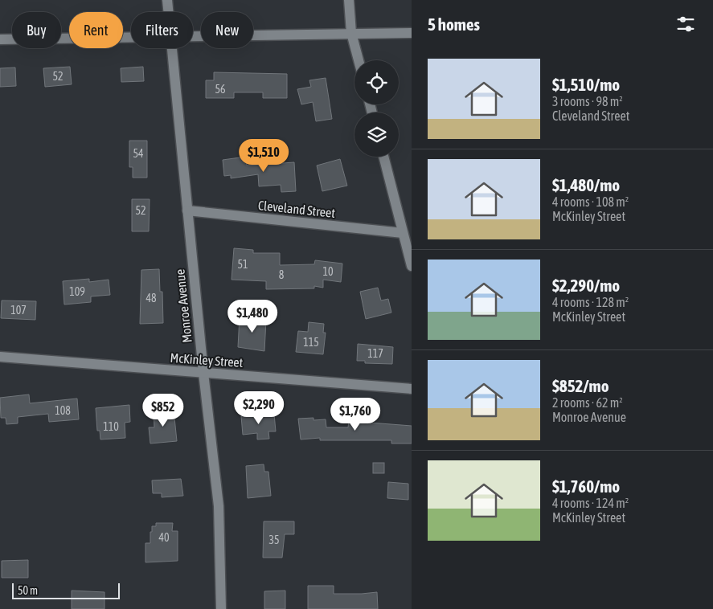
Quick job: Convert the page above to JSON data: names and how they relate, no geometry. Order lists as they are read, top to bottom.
{
  "streets": {
    "street": ["Cleveland Street", "Monroe Avenue", "McKinley Street"]
  },
  "crossings": [
    ["Cleveland Street", "Monroe Avenue"],
    ["Monroe Avenue", "McKinley Street"]
  ],
  "house_numbers": [
    "52",
    "56",
    "54",
    "52",
    "51",
    "10",
    "8",
    "109",
    "48",
    "107",
    "115",
    "117",
    "108",
    "110",
    "40",
    "35"
  ],
  "scale_bar": "50 m",
  "page": {
    "heading": "5 homes",
    "chip": [
      "Buy",
      "Rent",
      "Filters",
      "New"
    ],
    "list": [
      {
        "name": "$1,510/mo",
        "note": "3 rooms · 98 m² · Cleveland Street"
      },
      {
        "name": "$1,480/mo",
        "note": "4 rooms · 108 m² · McKinley Street"
      },
      {
        "name": "$2,290/mo",
        "note": "4 rooms · 128 m² · McKinley Street"
      },
      {
        "name": "$852/mo",
        "note": "2 rooms · 62 m² · Monroe Avenue"
      },
      {
        "name": "$1,760/mo",
        "note": "4 rooms · 124 m² · McKinley Street"
      }
    ],
    "price": [
      "$1,510",
      "$1,480",
      "$2,290",
      "$852",
      "$1,760"
    ],
    "scale": "50 m"
  }
}
